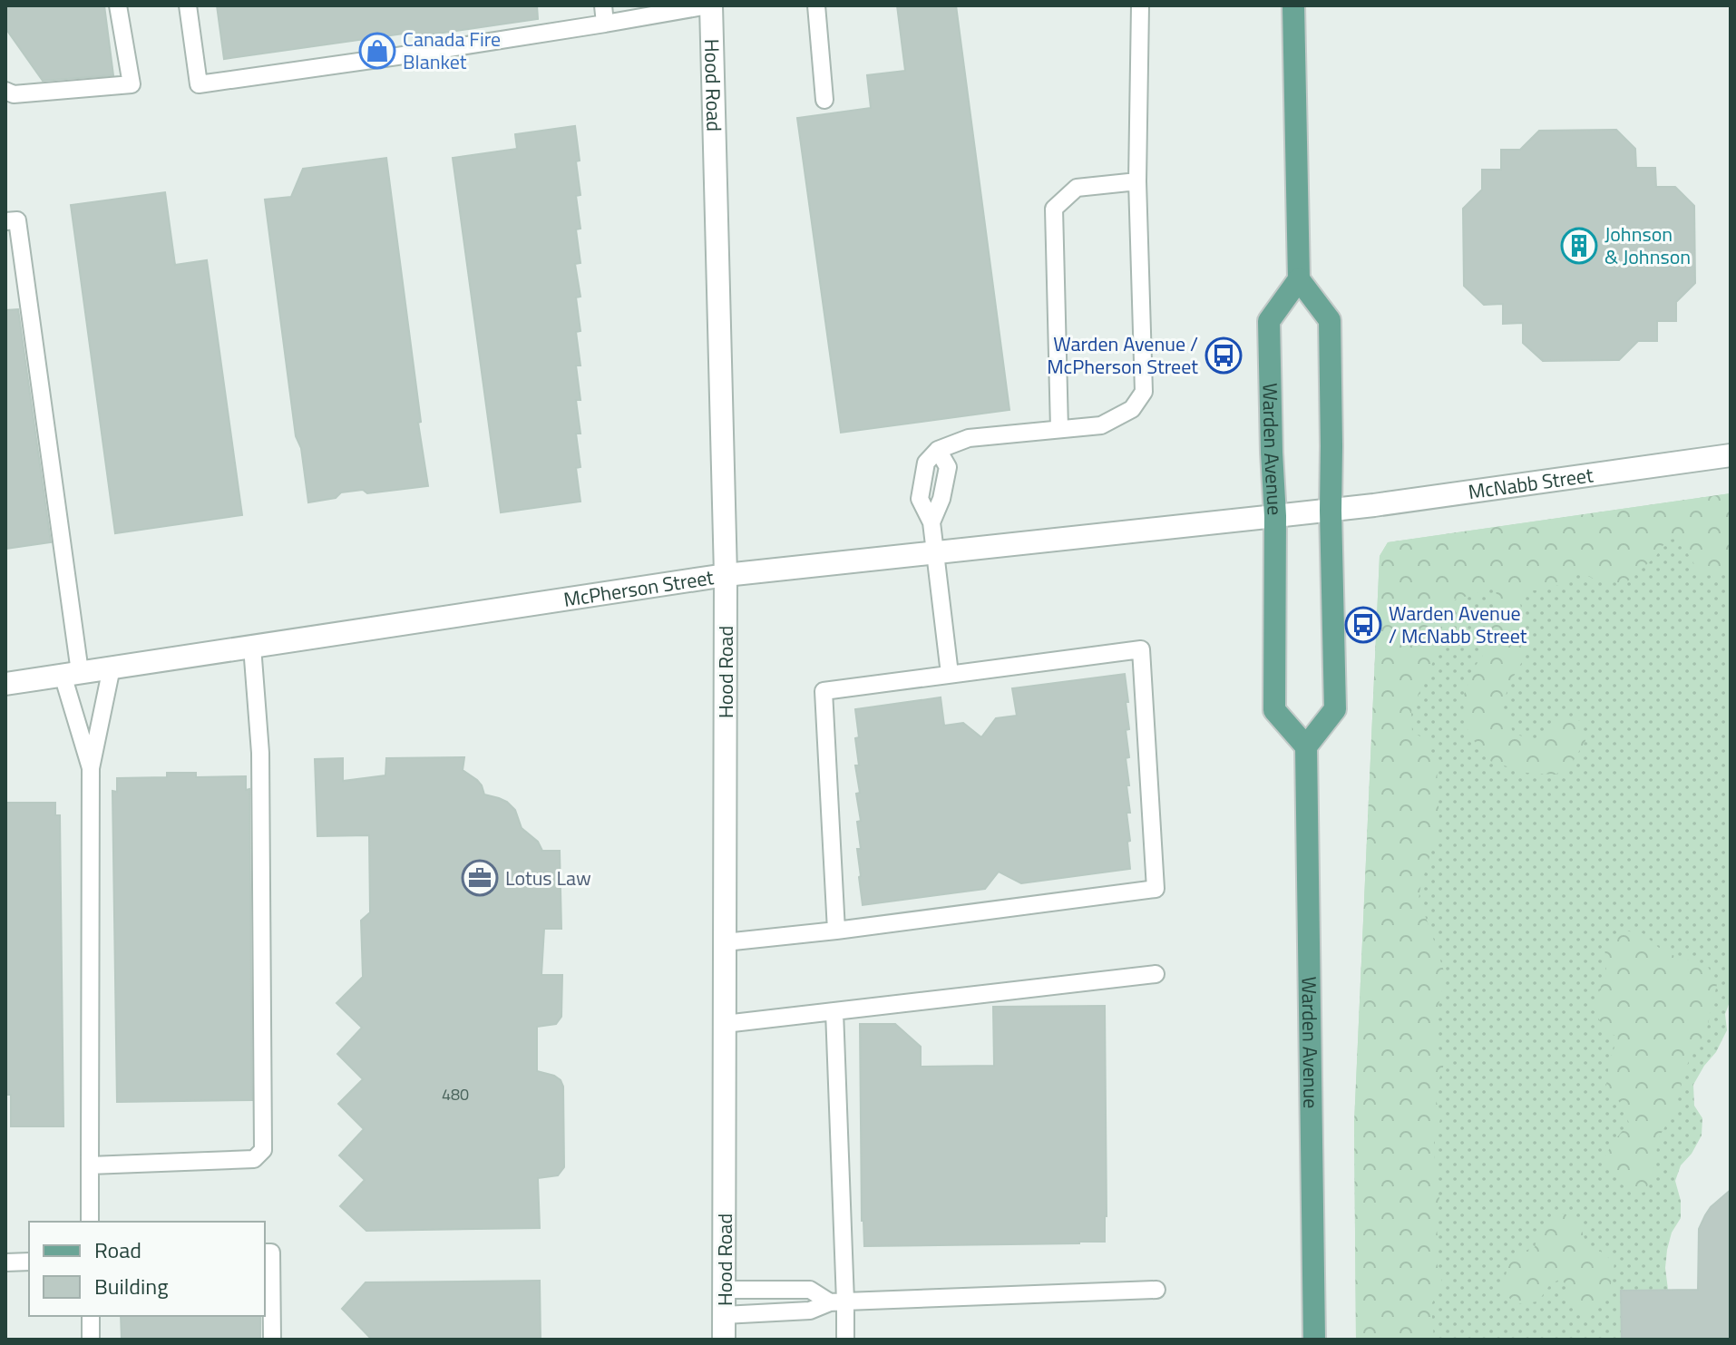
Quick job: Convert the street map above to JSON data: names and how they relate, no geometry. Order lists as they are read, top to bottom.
{
  "streets": {
    "main road": ["Warden Avenue"],
    "street": ["Hood Road", "McNabb Street", "McPherson Street"]
  },
  "crossings": [
    ["Hood Road", "McPherson Street"],
    ["Warden Avenue", "McNabb Street"],
    ["Warden Avenue", "McPherson Street"],
    ["McNabb Street", "McPherson Street"]
  ],
  "places": {
    "shop": ["Canada Fire Blanket"],
    "building": ["Johnson & Johnson"],
    "bus stop": ["Warden Avenue / McPherson Street", "Warden Avenue / McNabb Street"],
    "office": ["Lotus Law"]
  },
  "house_numbers": ["480"],
  "legend": ["Road", "Building"]
}
